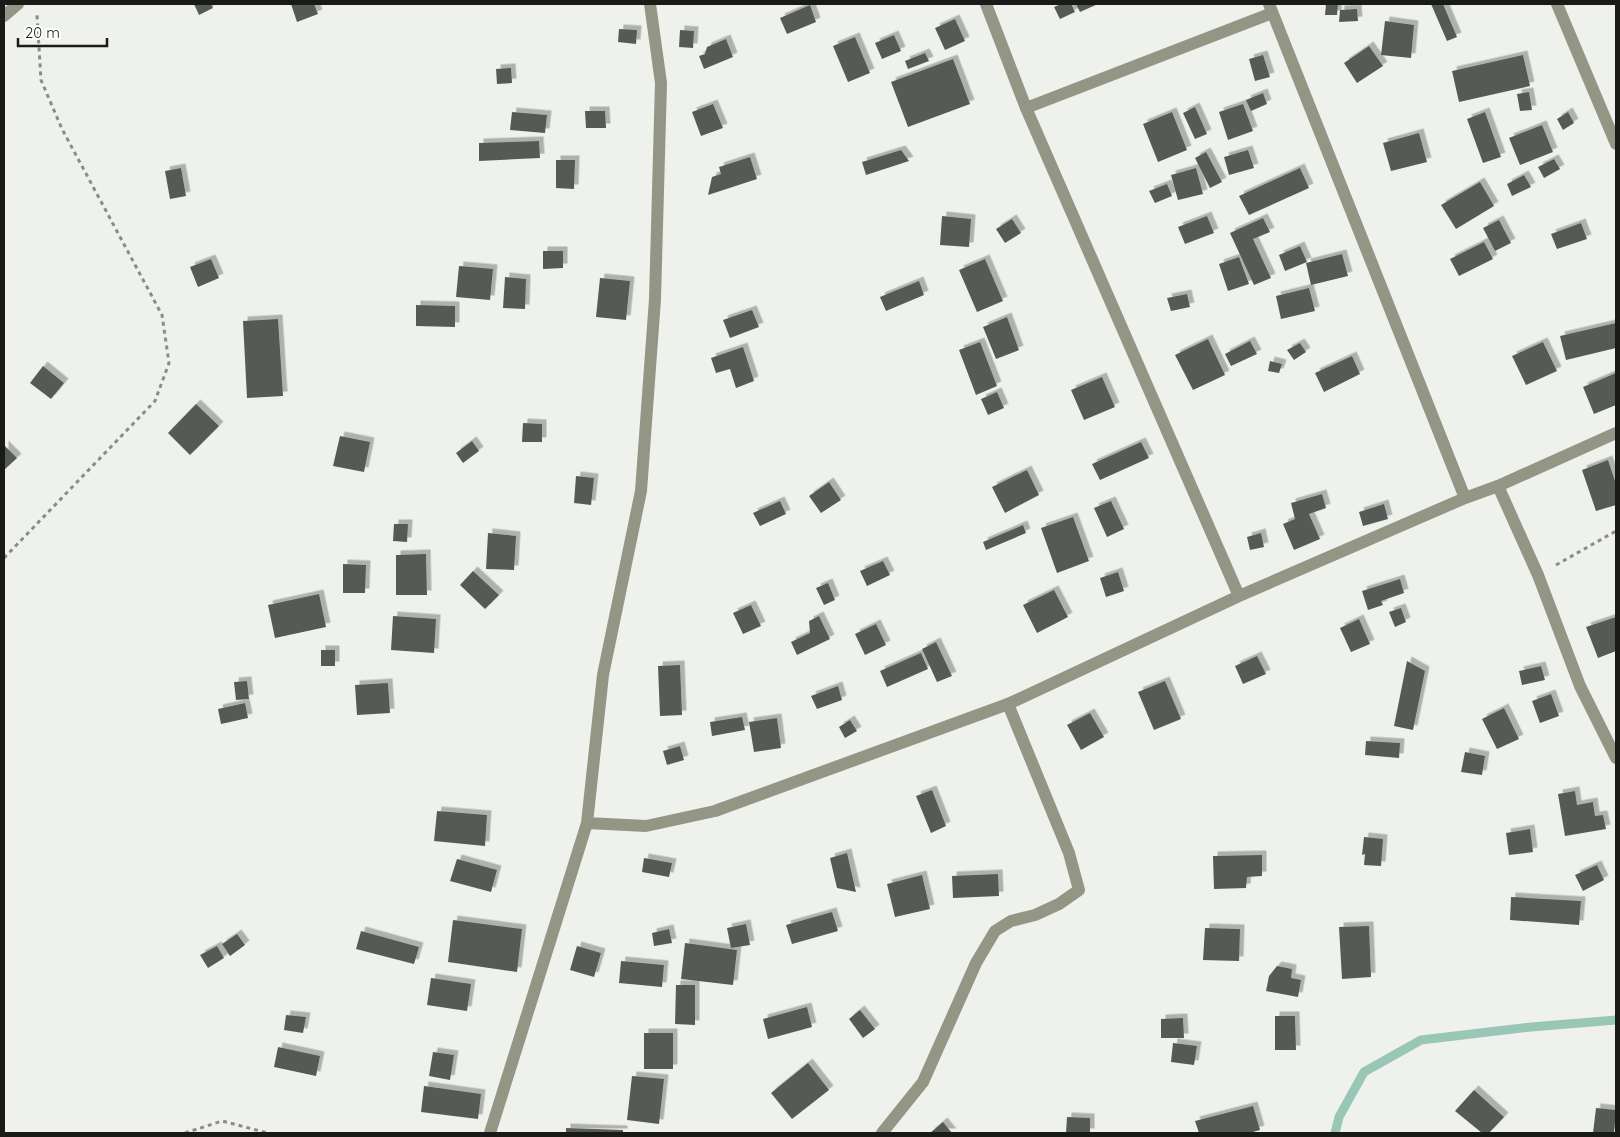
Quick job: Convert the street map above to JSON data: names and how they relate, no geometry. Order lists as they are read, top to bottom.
{
  "scale_bar": "20 m"
}
